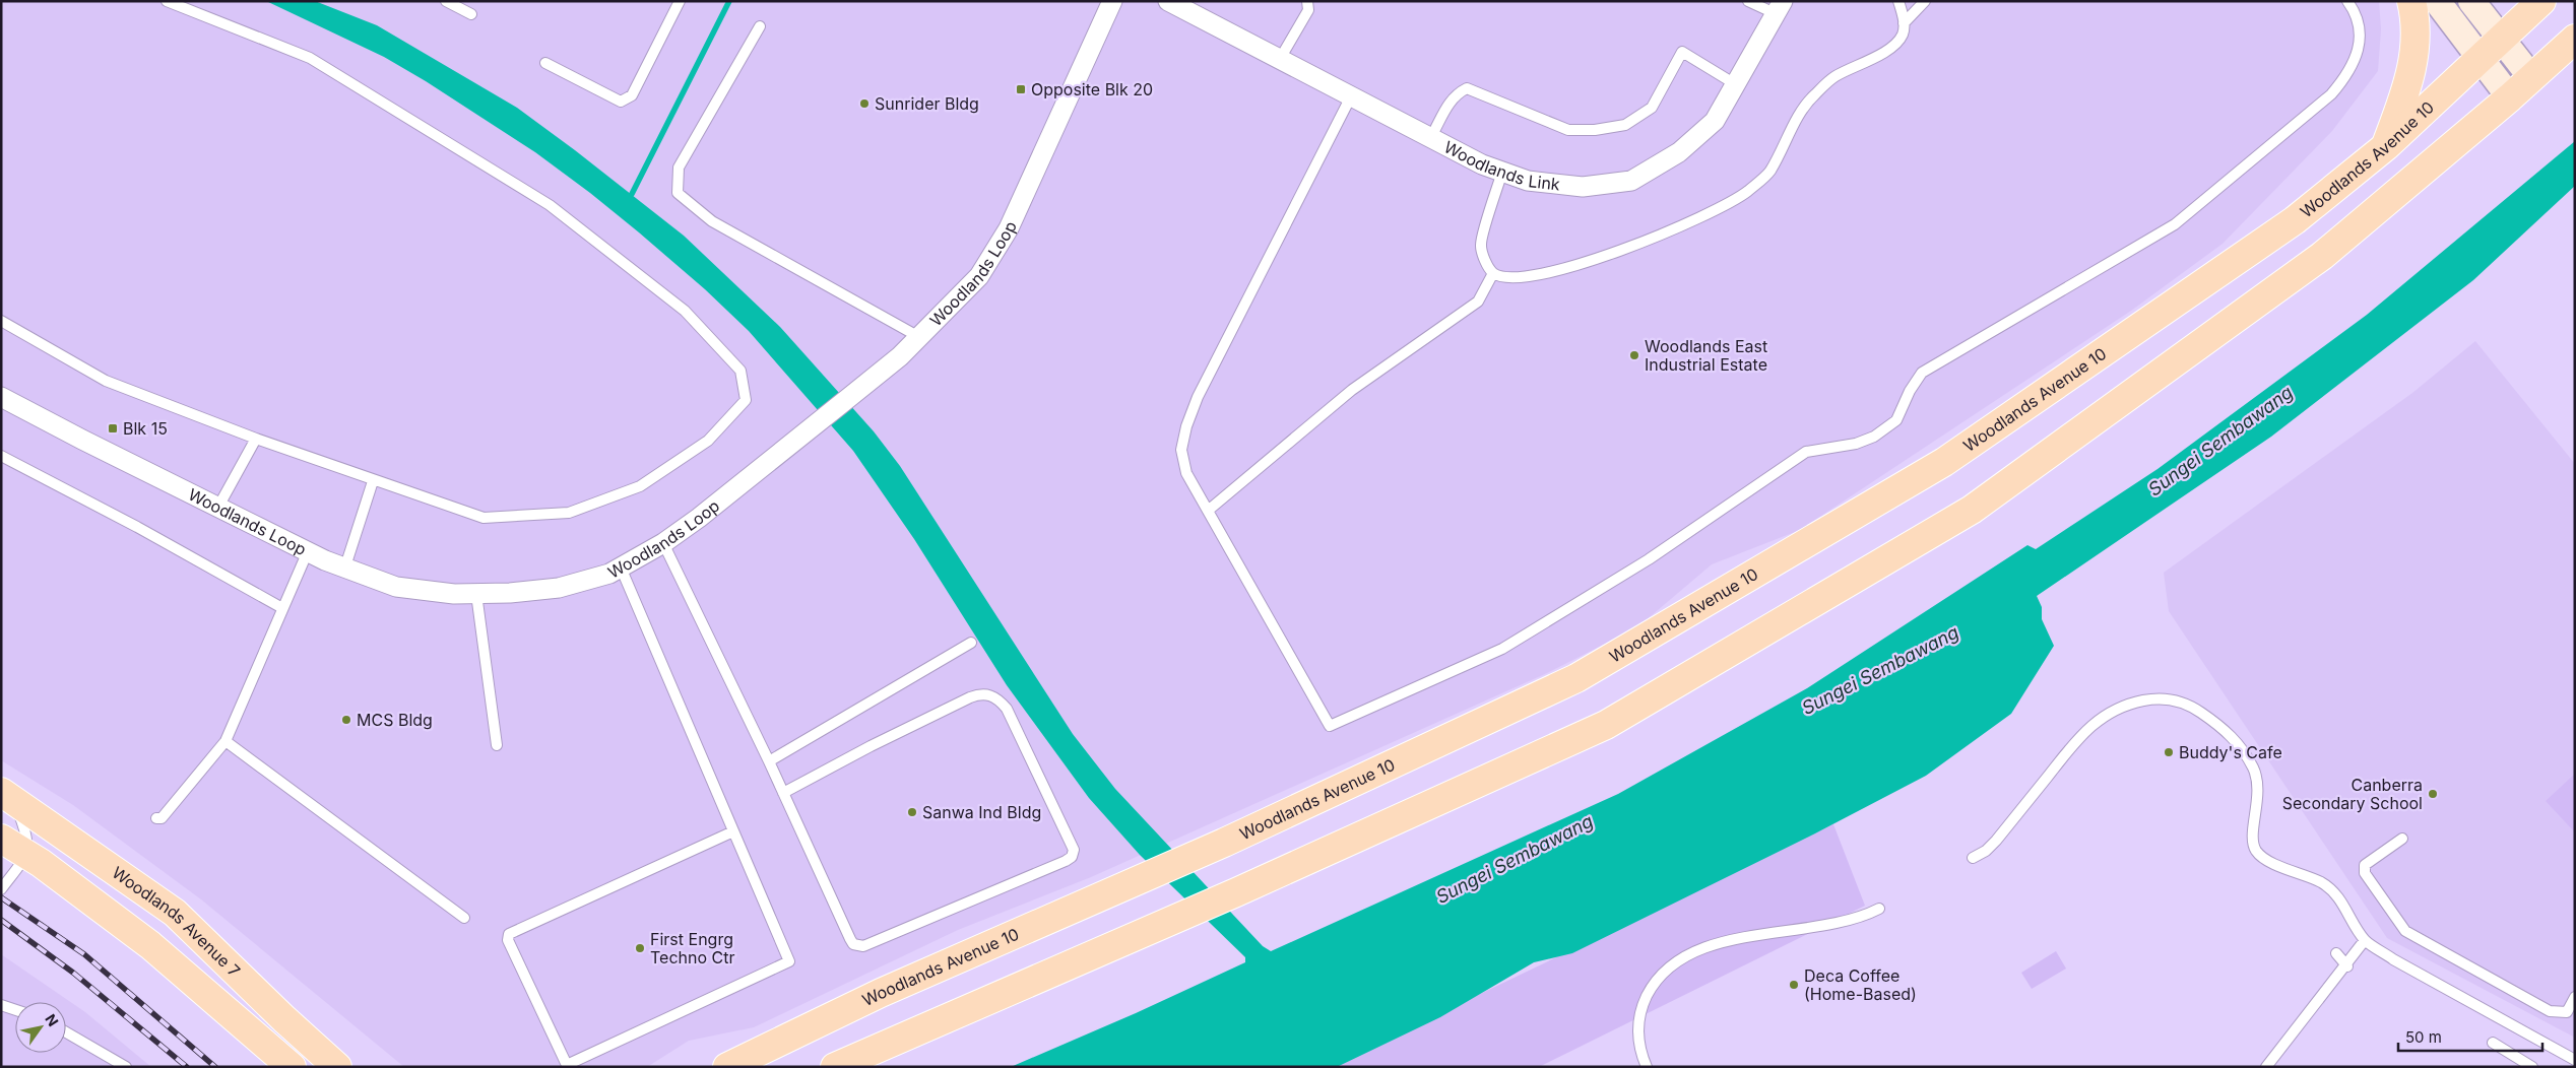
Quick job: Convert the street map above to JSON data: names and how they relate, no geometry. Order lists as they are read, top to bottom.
{
  "streets": {
    "main road": ["Woodlands Avenue 10", "Woodlands Avenue 7"],
    "street": ["Woodlands Link", "Woodlands Loop"]
  },
  "water": ["Sungei Sembawang"],
  "places": {
    "transit": ["Opposite Blk 20", "Blk 15"],
    "other": [
      "Sunrider Bldg",
      "Woodlands East Industrial Estate",
      "MCS Bldg",
      "Buddy's Cafe",
      "Canberra Secondary School",
      "Sanwa Ind Bldg",
      "First Engrg Techno Ctr",
      "Deca Coffee (Home-Based)"
    ]
  },
  "scale_bar": "50 m",
  "north": "top right"
}
